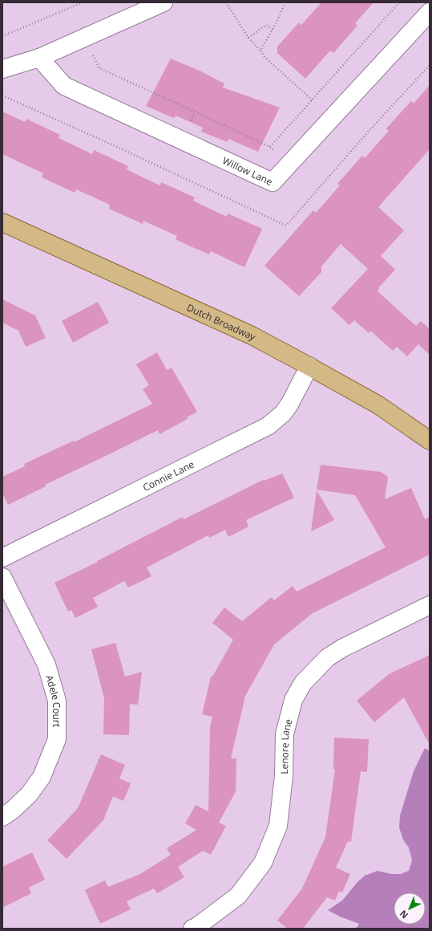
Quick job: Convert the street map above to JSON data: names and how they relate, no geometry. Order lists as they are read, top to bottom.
{
  "streets": {
    "main road": ["Dutch Broadway"],
    "street": [
      "Willow Lane",
      "Connie Lane",
      "Adele Court",
      "Lenore Lane"
    ]
  },
  "crossings": [
    ["Dutch Broadway", "Connie Lane"]
  ],
  "north": "bottom left"
}
